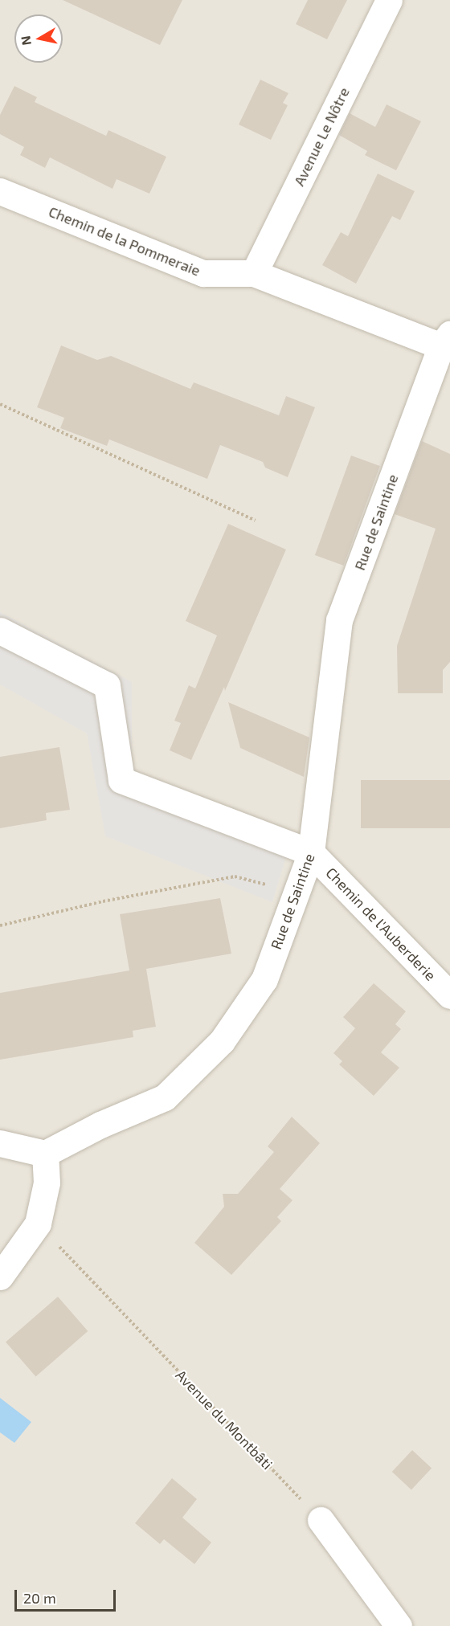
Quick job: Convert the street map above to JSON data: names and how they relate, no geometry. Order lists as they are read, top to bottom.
{
  "streets": {
    "street": [
      "Avenue Le Nôtre",
      "Chemin de la Pommeraie",
      "Rue de Saintine",
      "Chemin de l'Auberderie"
    ],
    "path": ["Avenue du Montbâti"]
  },
  "crossings": [
    ["Avenue Le Nôtre", "Chemin de la Pommeraie"],
    ["Chemin de la Pommeraie", "Rue de Saintine"],
    ["Rue de Saintine", "Chemin de l'Auberderie"]
  ],
  "scale_bar": "20 m",
  "north": "left"
}
